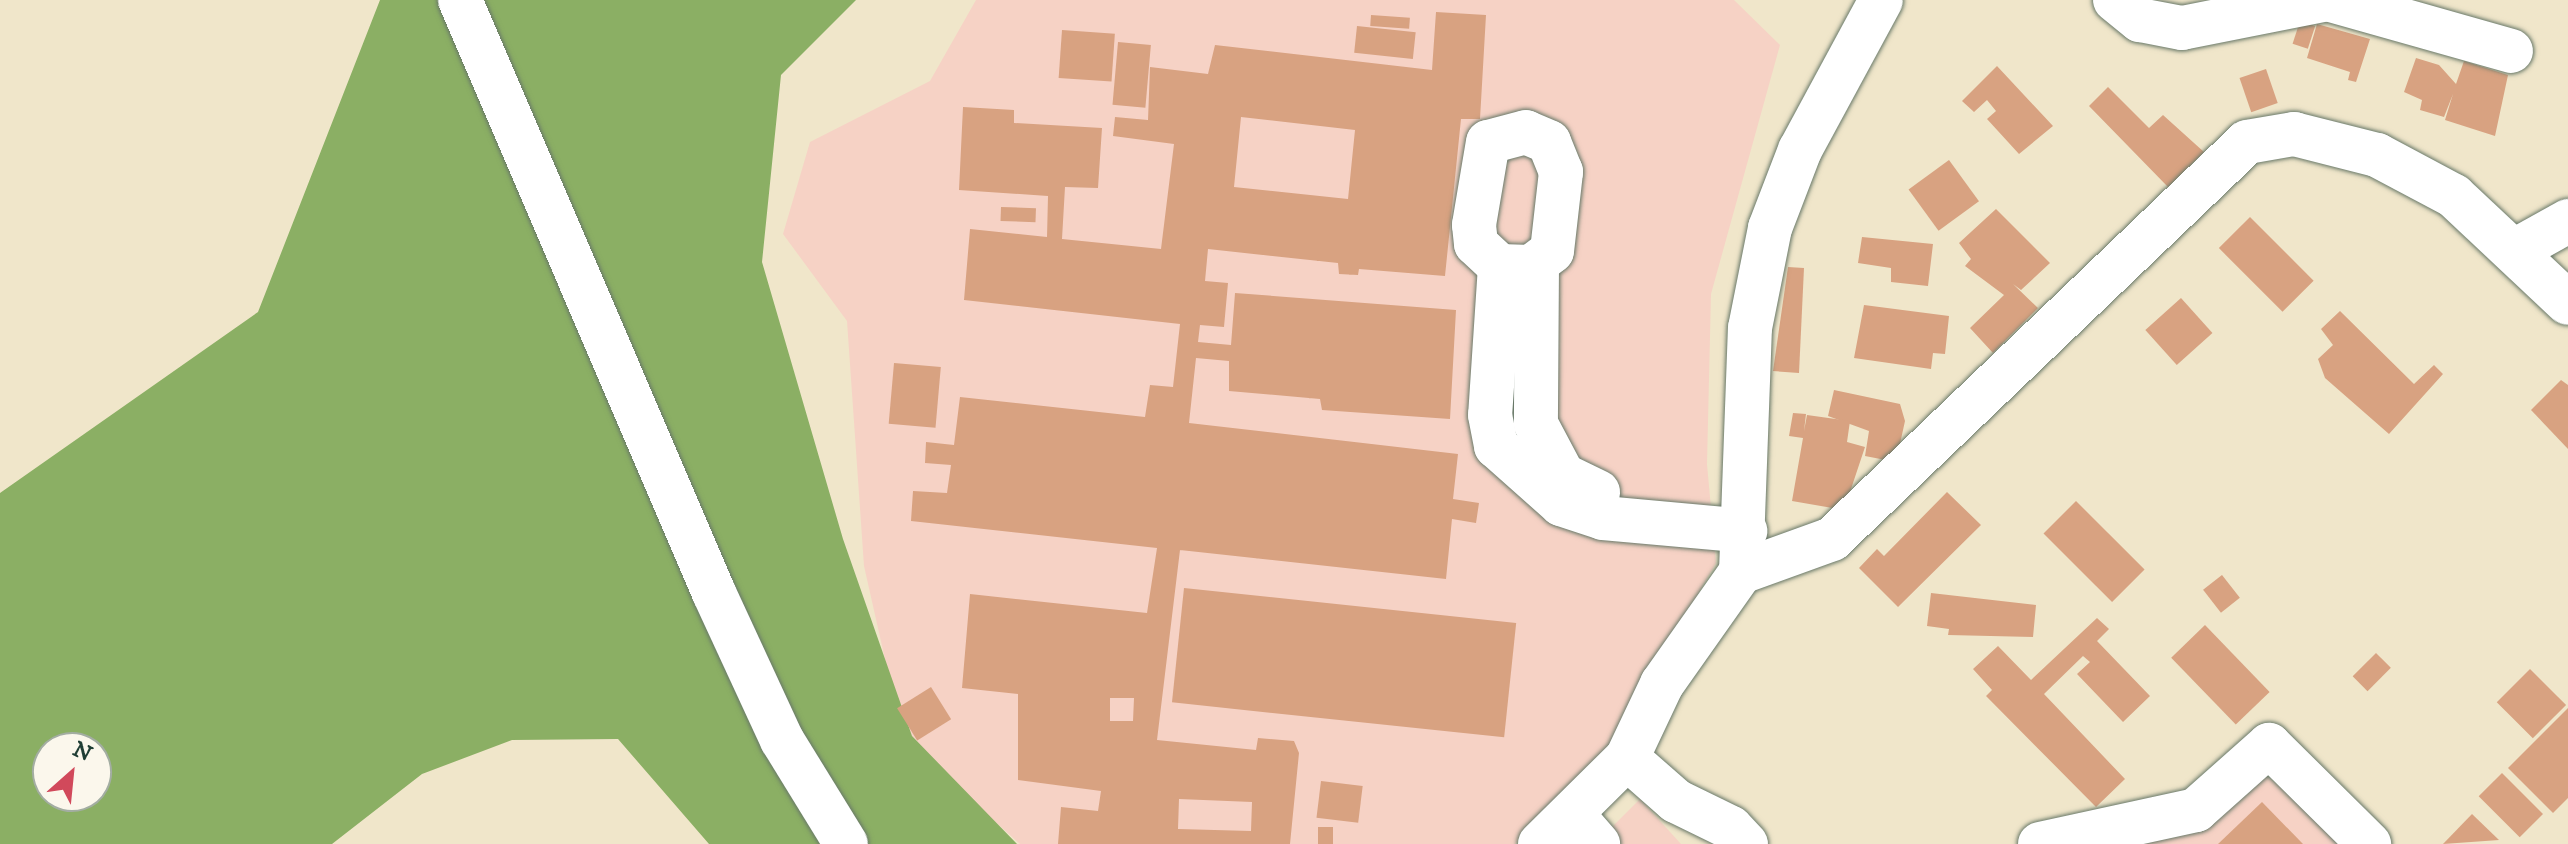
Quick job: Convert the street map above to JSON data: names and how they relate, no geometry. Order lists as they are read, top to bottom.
{
  "north": "top right"
}
